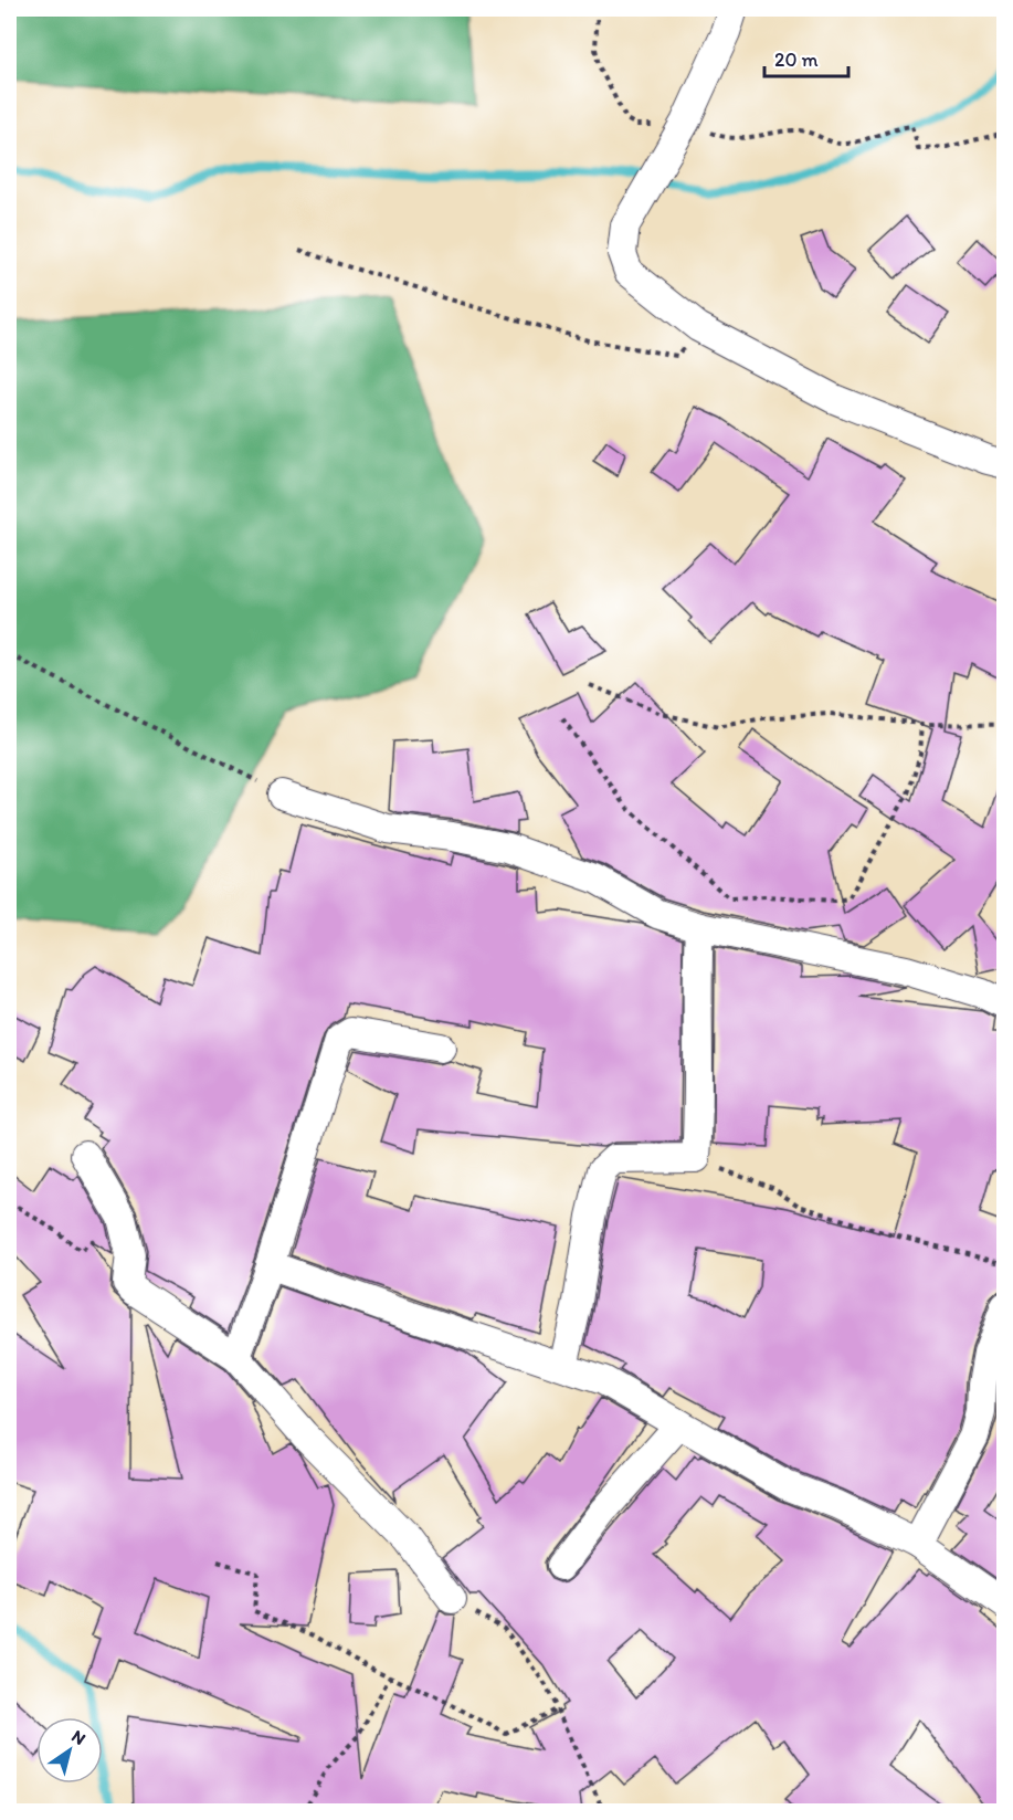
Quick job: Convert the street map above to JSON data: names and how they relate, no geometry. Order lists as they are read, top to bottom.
{
  "scale_bar": "20 m",
  "north": "top right"
}
